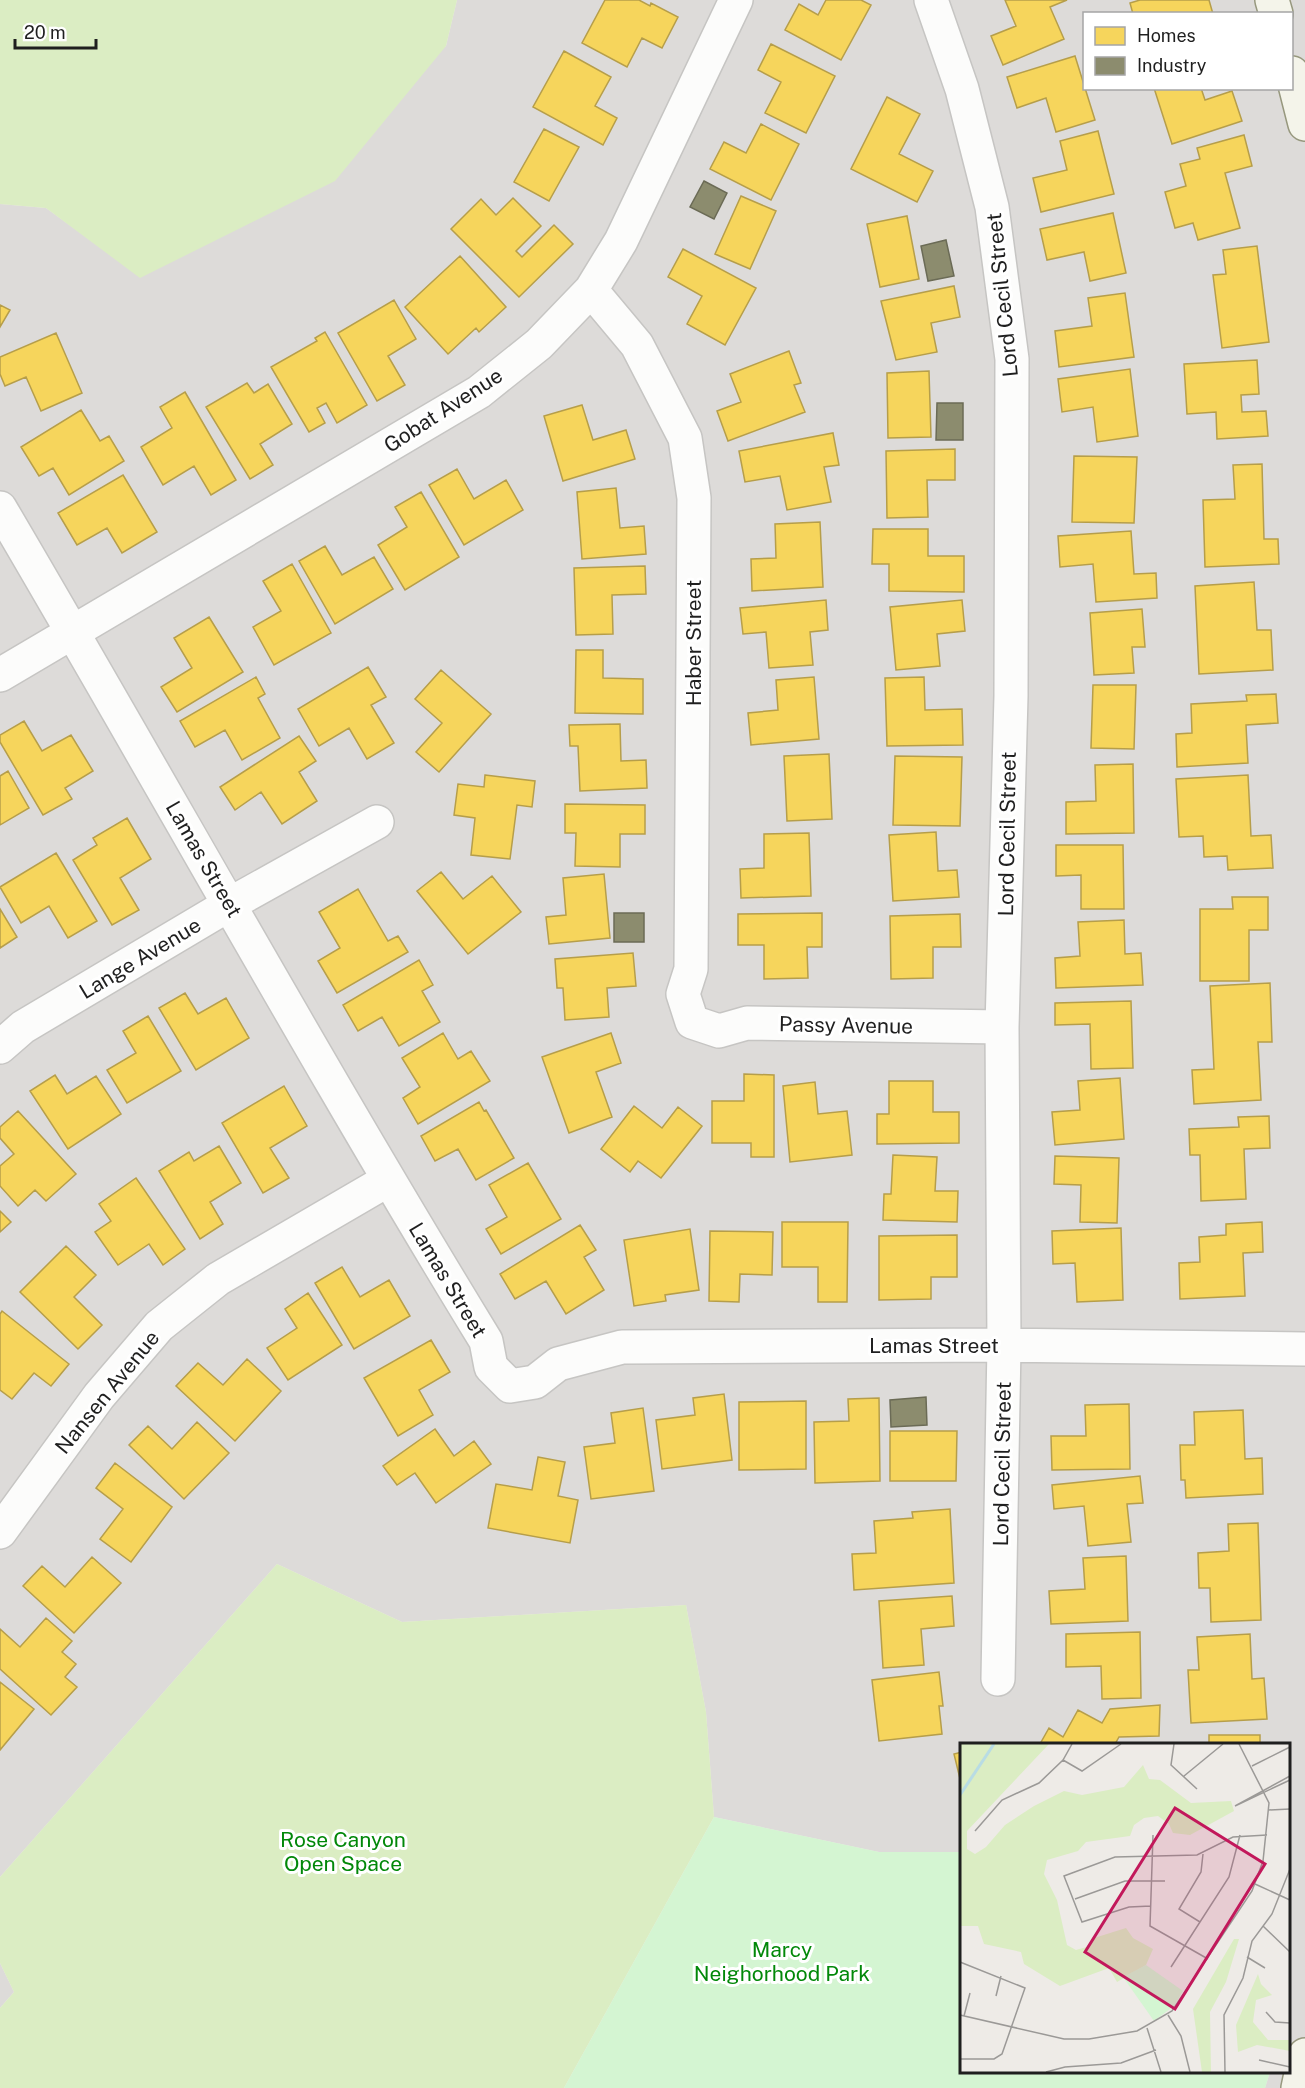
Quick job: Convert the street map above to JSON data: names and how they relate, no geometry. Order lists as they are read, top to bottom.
{
  "streets": {
    "street": [
      "Lord Cecil Street",
      "Gobat Avenue",
      "Haber Street",
      "Lamas Street",
      "Lange Avenue",
      "Passy Avenue",
      "Nansen Avenue"
    ]
  },
  "crossings": [
    ["Lord Cecil Street", "Lamas Street"],
    ["Lord Cecil Street", "Passy Avenue"],
    ["Gobat Avenue", "Haber Street"],
    ["Gobat Avenue", "Lamas Street"],
    ["Haber Street", "Passy Avenue"],
    ["Lamas Street", "Lange Avenue"],
    ["Lamas Street", "Nansen Avenue"]
  ],
  "parks": ["Rose Canyon Open Space", "Marcy Neighorhood Park"],
  "legend": ["Homes", "Industry"],
  "scale_bar": "20 m"
}
